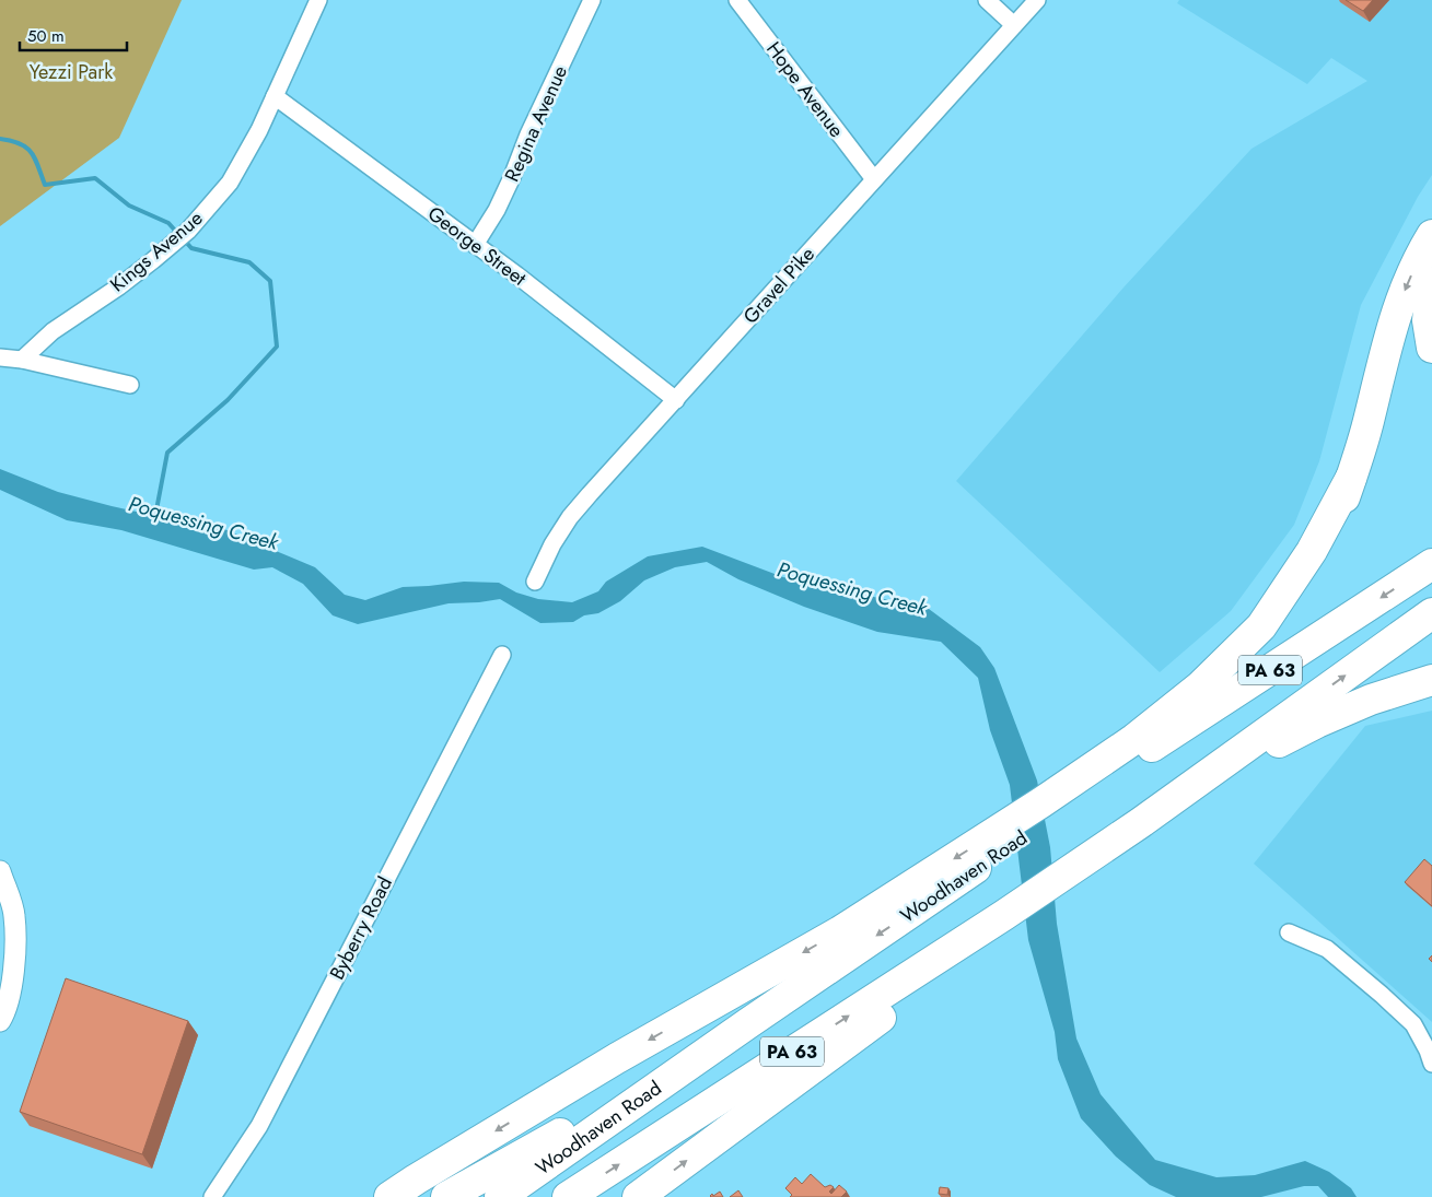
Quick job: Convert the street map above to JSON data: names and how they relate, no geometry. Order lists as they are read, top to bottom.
{
  "streets": {
    "highway": ["PA 63", "Woodhaven Road"],
    "street": [
      "Hope Avenue",
      "Regina Avenue",
      "George Street",
      "Kings Avenue",
      "Gravel Pike",
      "Byberry Road"
    ]
  },
  "crossings": [
    ["Hope Avenue", "Gravel Pike"],
    ["Regina Avenue", "George Street"],
    ["George Street", "Kings Avenue"],
    ["George Street", "Gravel Pike"]
  ],
  "water": ["Poquessing Creek"],
  "parks": ["Yezzi Park"],
  "scale_bar": "50 m"
}
